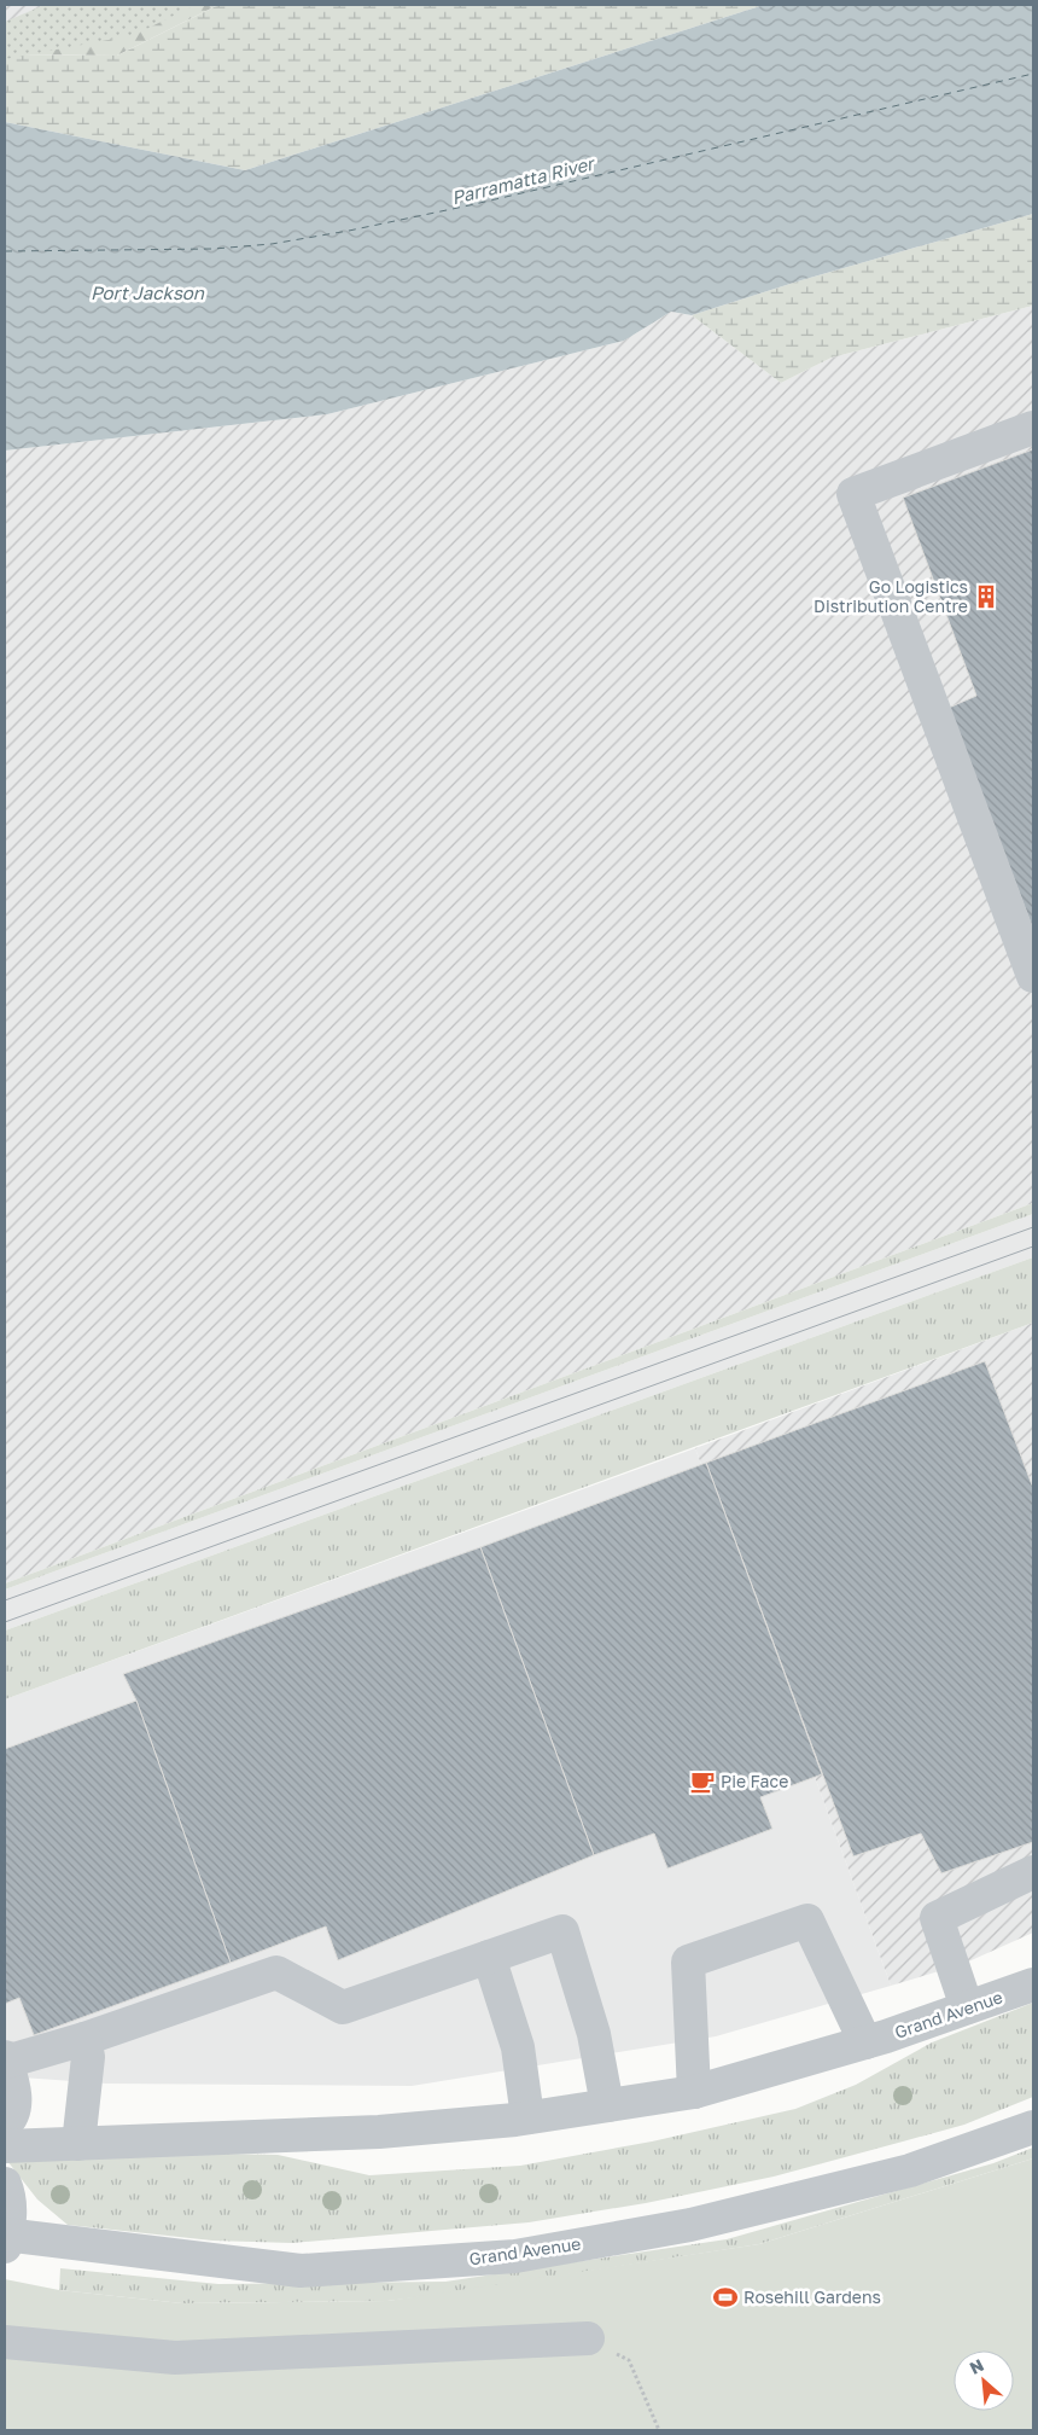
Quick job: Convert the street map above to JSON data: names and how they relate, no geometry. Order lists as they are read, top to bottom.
{
  "streets": {
    "street": ["Grand Avenue"]
  },
  "water": ["Parramatta River", "Port Jackson"],
  "places": {
    "building": ["Go Logistics Distribution Centre"],
    "cafe": ["Pie Face"],
    "sports": ["Rosehill Gardens"]
  },
  "north": "top left"
}
